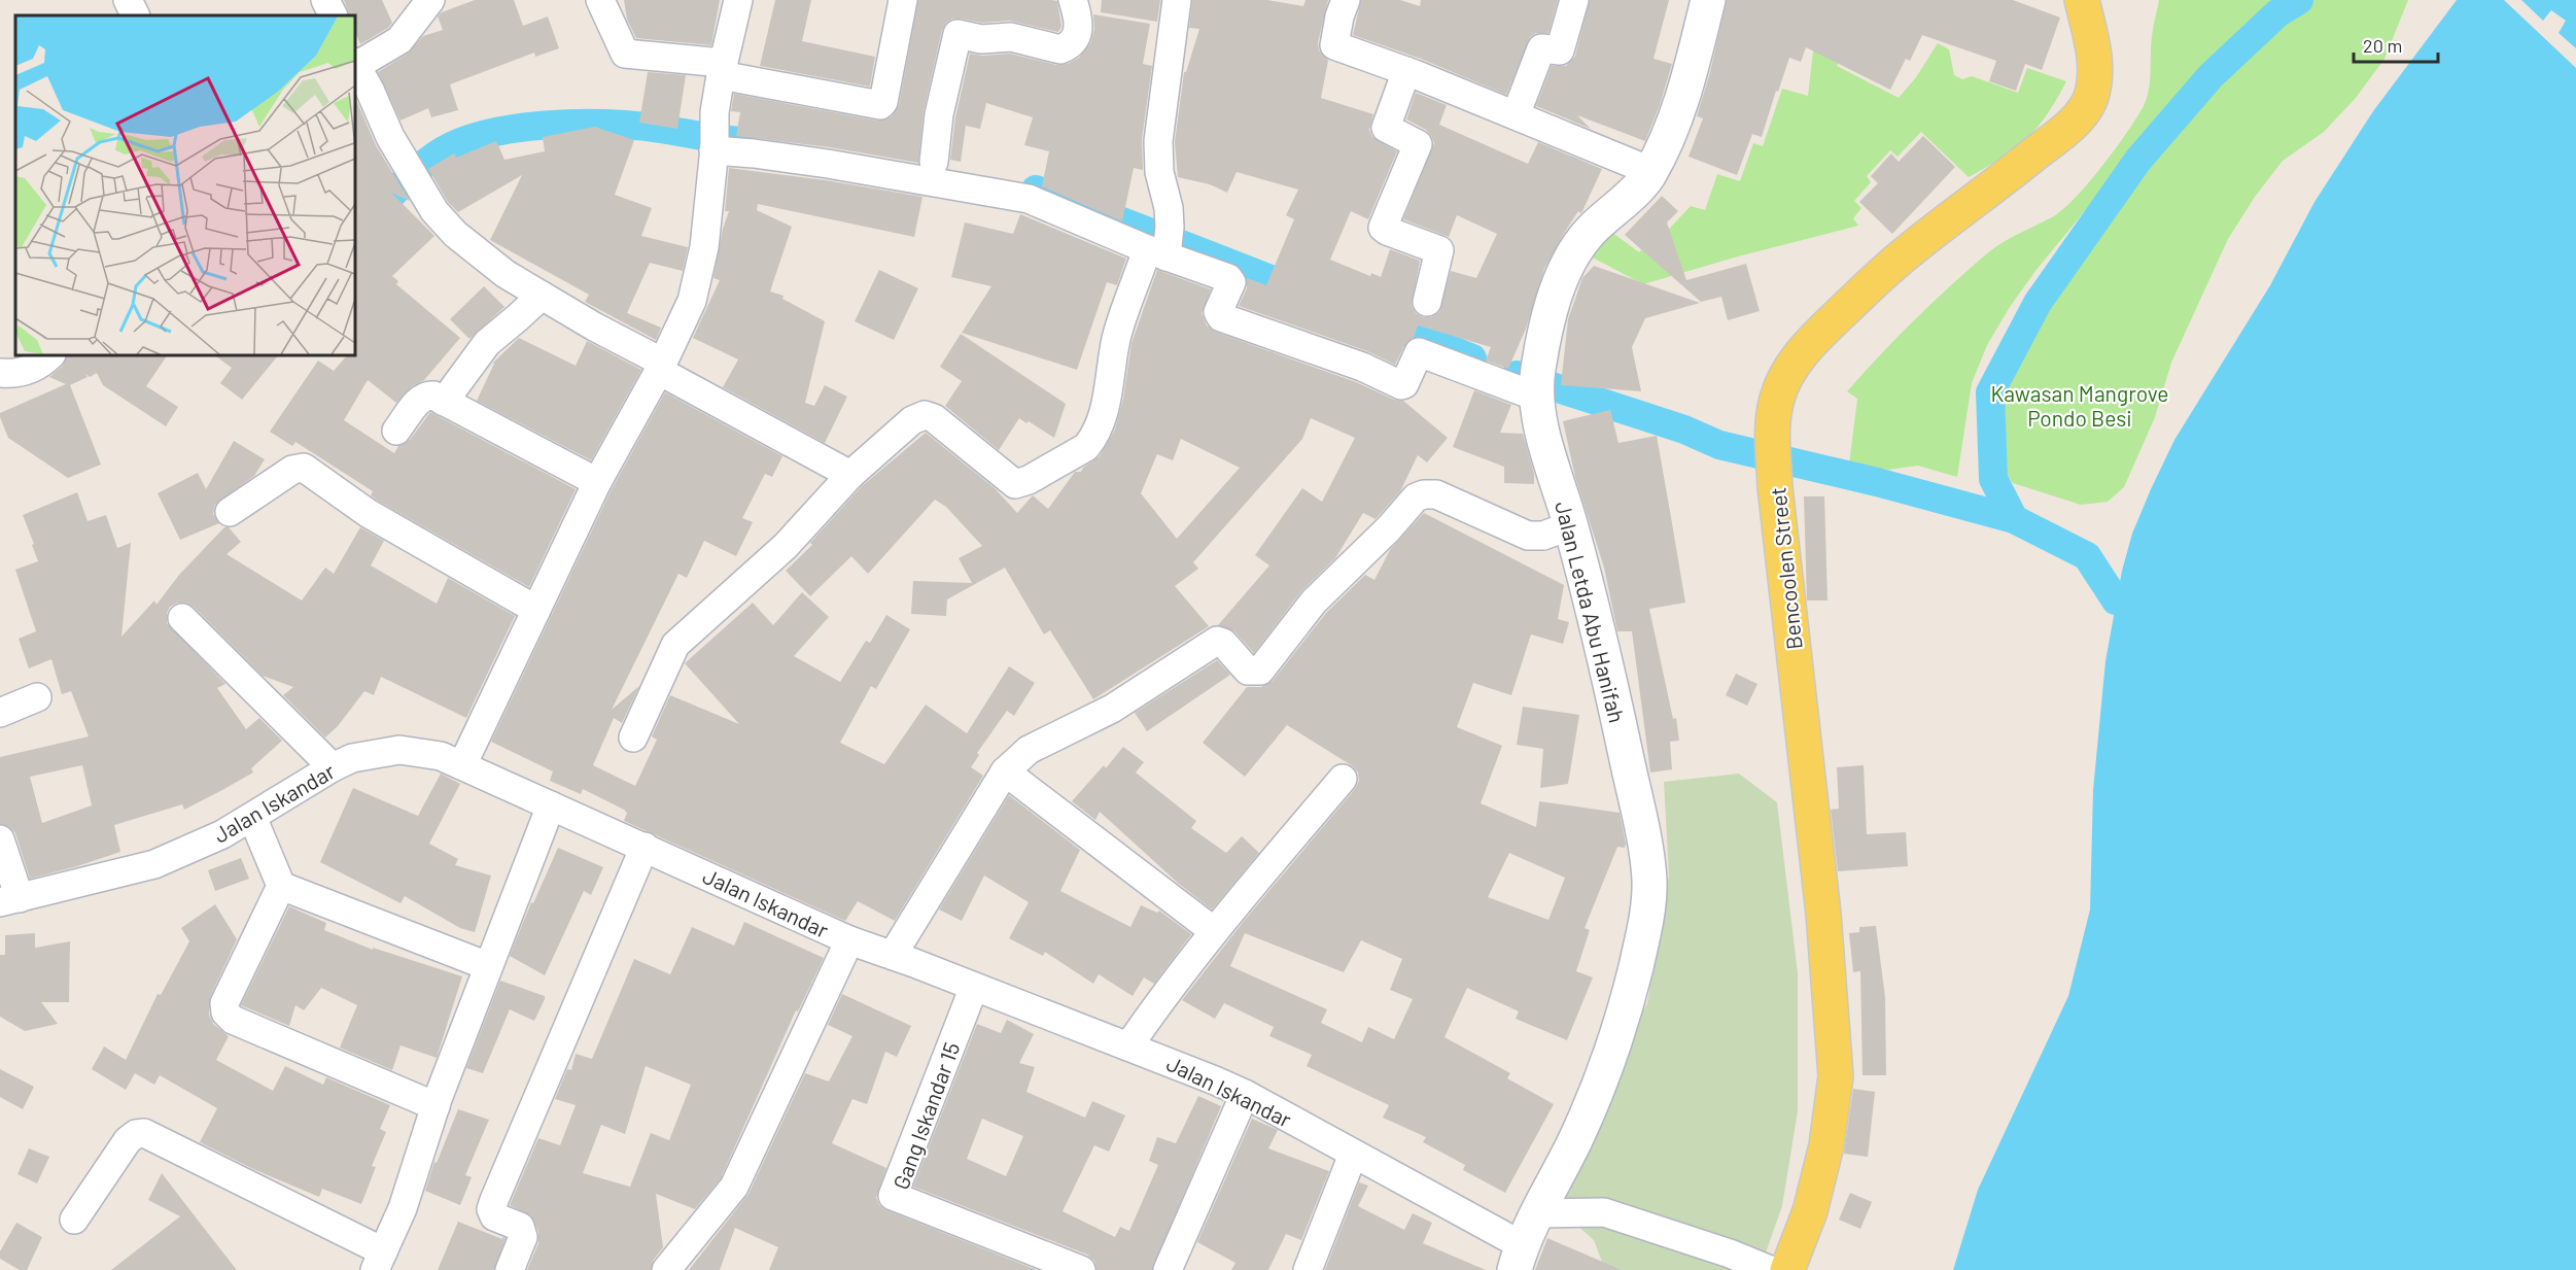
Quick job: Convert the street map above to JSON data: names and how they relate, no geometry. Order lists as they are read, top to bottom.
{
  "streets": {
    "main road": ["Bencoolen Street"],
    "street": ["Jalan Letda Abu Hanifah", "Jalan Iskandar", "Gang Iskandar 15"]
  },
  "crossings": [
    ["Jalan Letda Abu Hanifah", "Jalan Iskandar"],
    ["Jalan Iskandar", "Gang Iskandar 15"]
  ],
  "parks": ["Kawasan Mangrove Pondo Besi"],
  "scale_bar": "20 m"
}
